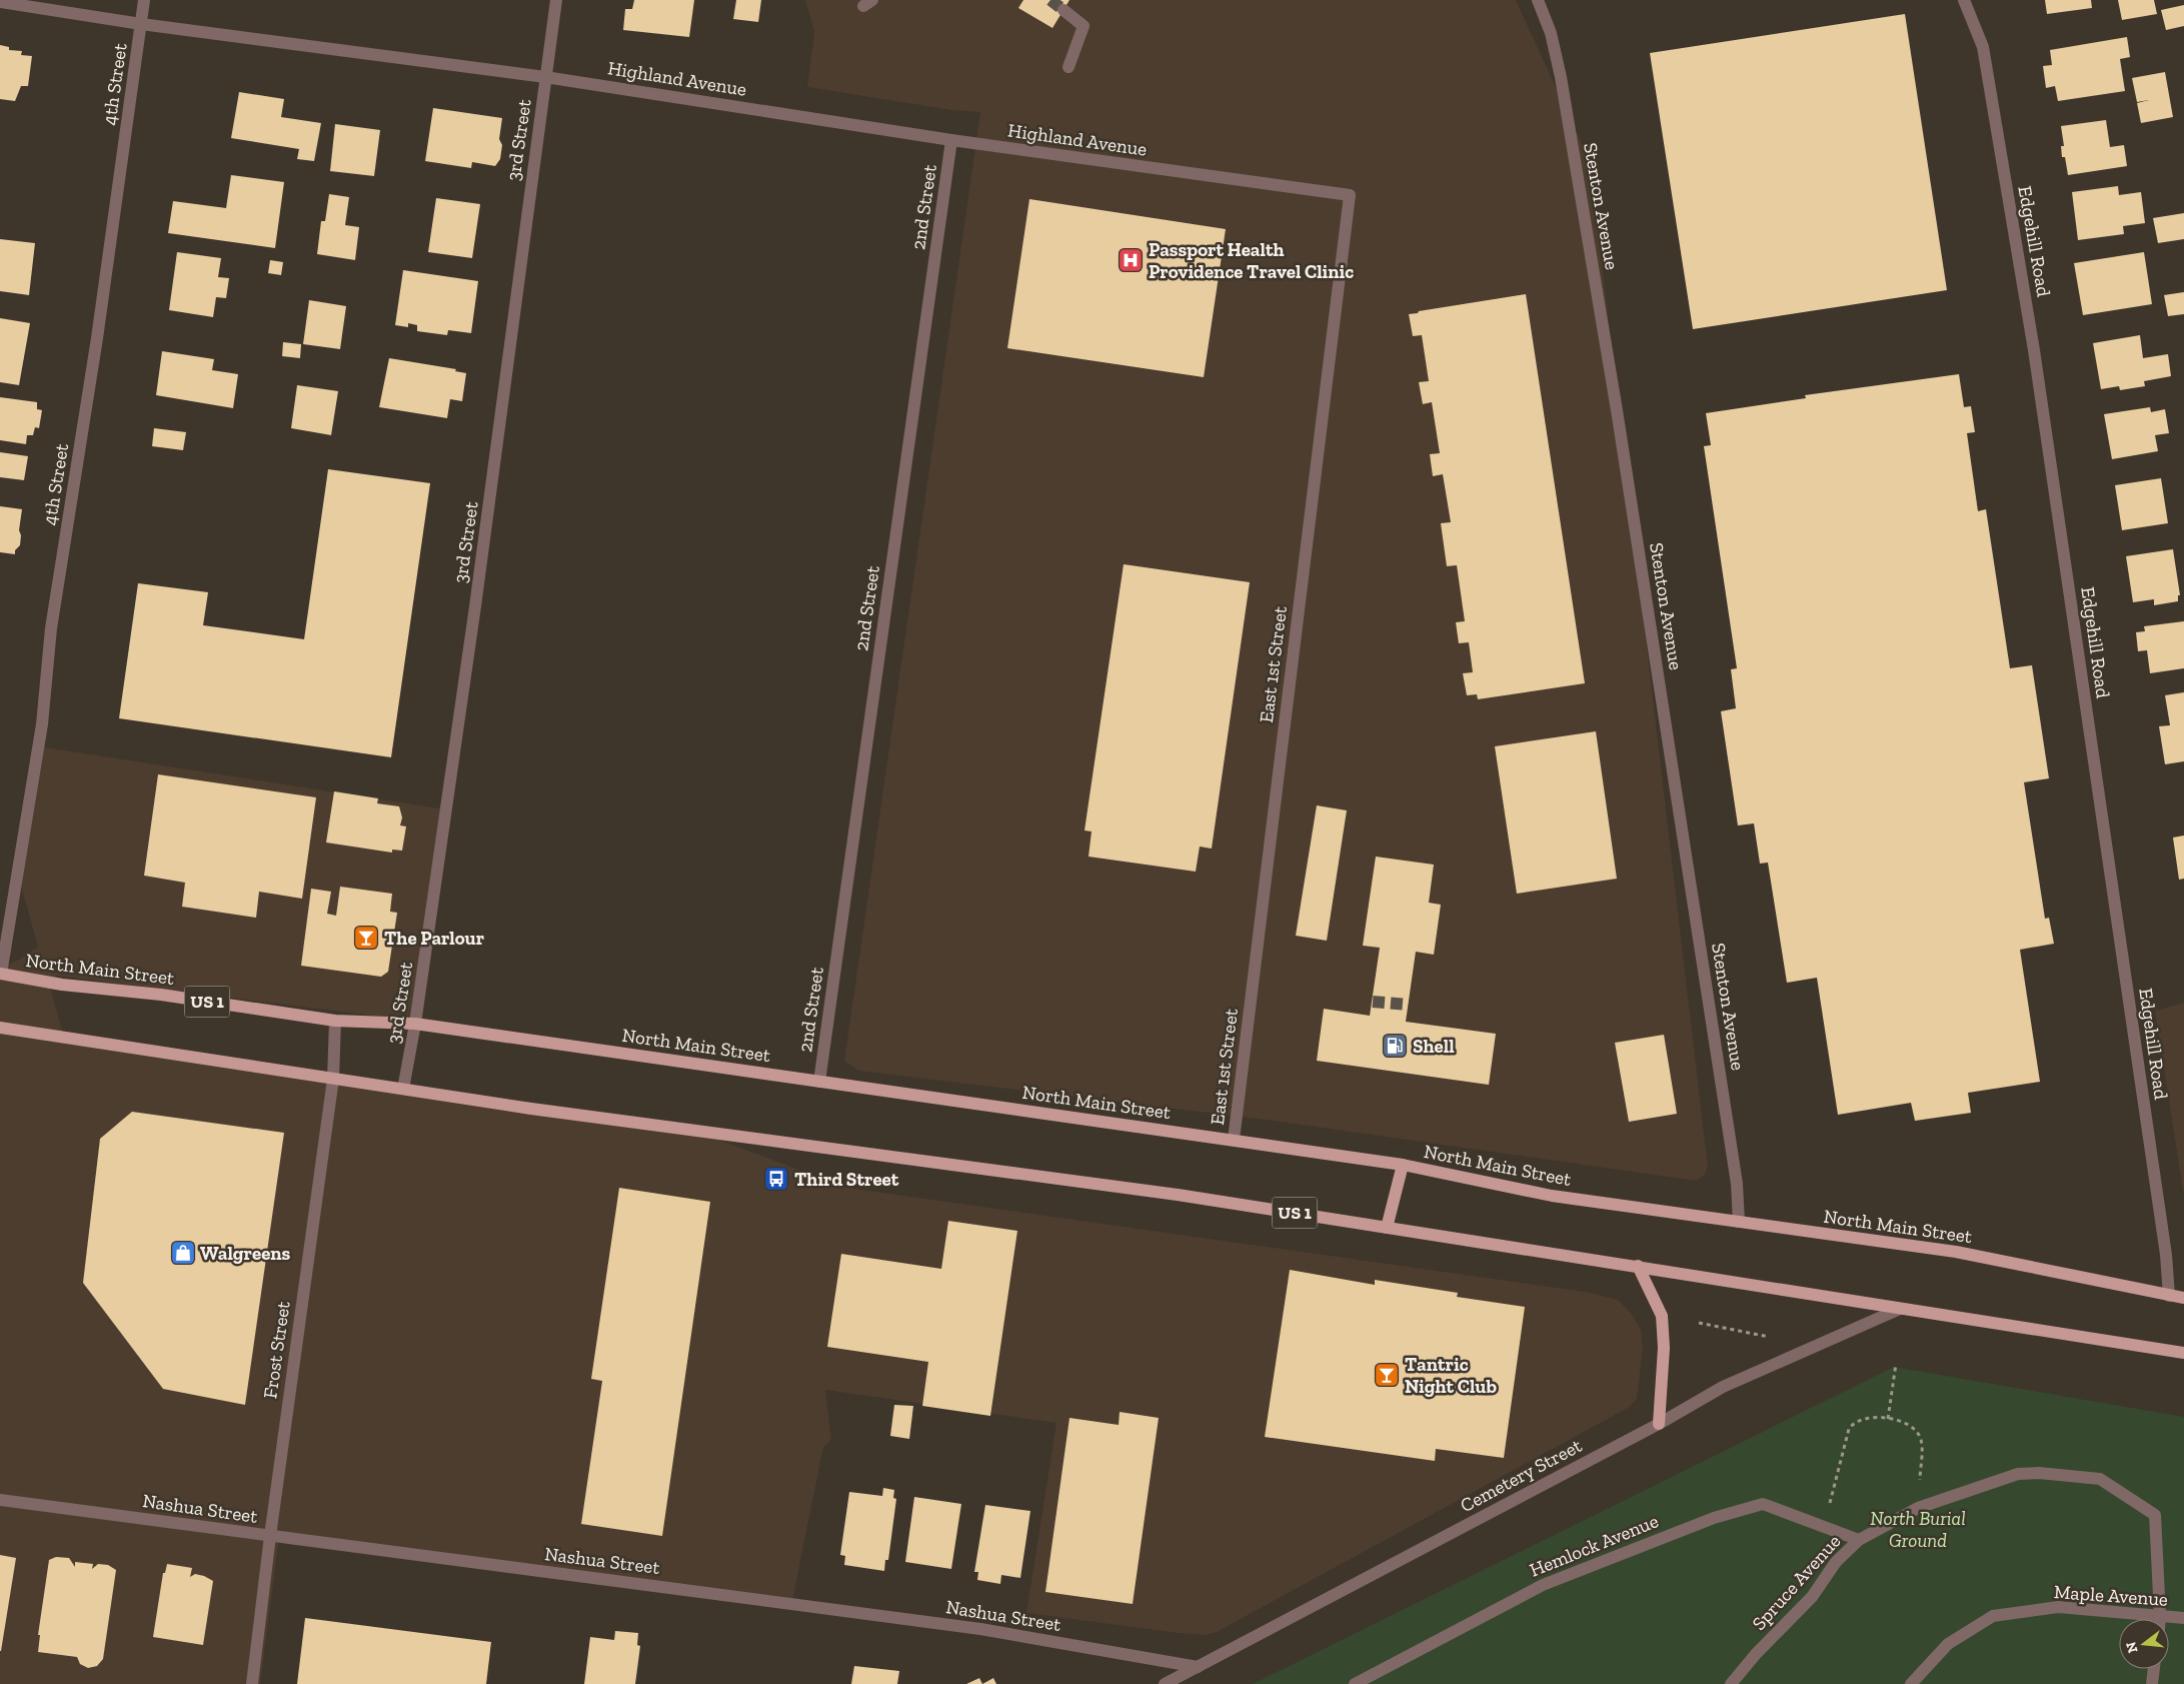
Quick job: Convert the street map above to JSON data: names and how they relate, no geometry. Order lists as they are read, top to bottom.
{
  "streets": {
    "main road": ["North Main Street", "US 1"],
    "street": [
      "Highland Avenue",
      "4th Street",
      "3rd Street",
      "Stenton Avenue",
      "2nd Street",
      "Edgehill Road",
      "East 1st Street",
      "Frost Street",
      "Cemetery Street",
      "Nashua Street",
      "Hemlock Avenue",
      "Spruce Avenue",
      "Maple Avenue"
    ]
  },
  "crossings": [
    ["Highland Avenue", "4th Street"],
    ["Highland Avenue", "3rd Street"],
    ["Highland Avenue", "2nd Street"],
    ["Highland Avenue", "East 1st Street"],
    ["4th Street", "North Main Street"],
    ["3rd Street", "North Main Street"],
    ["3rd Street", "US 1"],
    ["Stenton Avenue", "North Main Street"],
    ["2nd Street", "North Main Street"],
    ["Edgehill Road", "North Main Street"],
    ["East 1st Street", "North Main Street"],
    ["North Main Street", "Frost Street"],
    ["US 1", "Frost Street"],
    ["US 1", "Cemetery Street"],
    ["Frost Street", "Nashua Street"],
    ["Cemetery Street", "Nashua Street"],
    ["Hemlock Avenue", "Spruce Avenue"],
    ["Spruce Avenue", "Maple Avenue"]
  ],
  "parks": ["North Burial Ground"],
  "places": {
    "hospital": ["Passport Health Providence Travel Clinic"],
    "bar": ["The Parlour", "Tantric Night Club"],
    "fuel station": ["Shell"],
    "bus stop": ["Third Street"],
    "shop": ["Walgreens"]
  },
  "north": "left"
}
